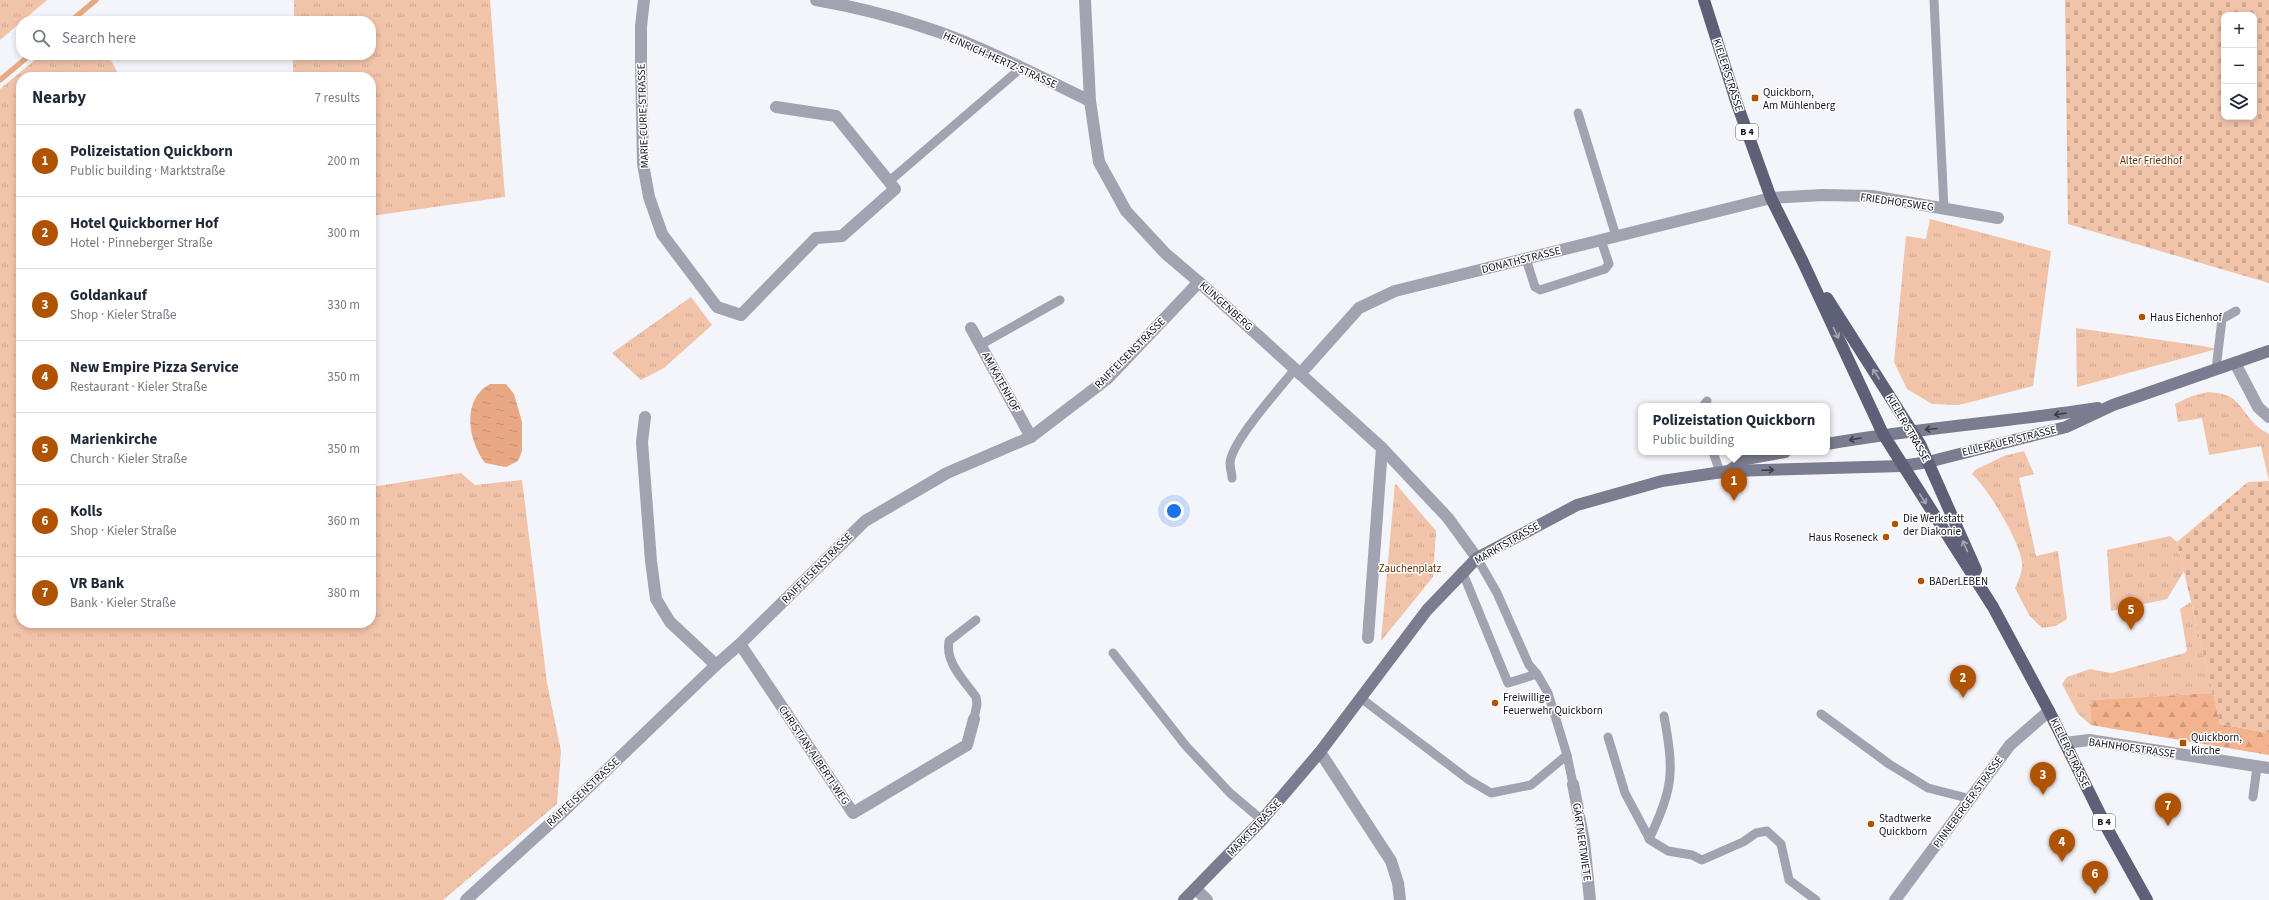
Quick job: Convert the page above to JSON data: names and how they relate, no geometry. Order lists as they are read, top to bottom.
{
  "streets": {
    "main road": [
      "KIELER STRASSE",
      "B 4",
      "ELLERAUER STRASSE",
      "MARKTSTRASSE"
    ],
    "street": [
      "HEINRICH-HERTZ-STRASSE",
      "MARIE-CURIE-STRASSE",
      "FRIEDHOFSWEG",
      "DONATHSTRASSE",
      "KLINGENBERG",
      "RAIFFEISENSTRASSE",
      "AM KATENHOF",
      "BAHNHOFSTRASSE",
      "CHRISTIAN-ALBERTI-WEG",
      "PINNEBERGER STRASSE",
      "GÄRTNERTWIETE"
    ]
  },
  "crossings": [
    ["HEINRICH-HERTZ-STRASSE", "KLINGENBERG"],
    ["KIELER STRASSE", "FRIEDHOFSWEG"],
    ["KIELER STRASSE", "DONATHSTRASSE"],
    ["KIELER STRASSE", "ELLERAUER STRASSE"],
    ["KIELER STRASSE", "MARKTSTRASSE"],
    ["KIELER STRASSE", "BAHNHOFSTRASSE"],
    ["KIELER STRASSE", "PINNEBERGER STRASSE"],
    ["FRIEDHOFSWEG", "DONATHSTRASSE"],
    ["DONATHSTRASSE", "KLINGENBERG"],
    ["KLINGENBERG", "RAIFFEISENSTRASSE"],
    ["KLINGENBERG", "MARKTSTRASSE"],
    ["RAIFFEISENSTRASSE", "AM KATENHOF"],
    ["RAIFFEISENSTRASSE", "CHRISTIAN-ALBERTI-WEG"],
    ["ELLERAUER STRASSE", "MARKTSTRASSE"]
  ],
  "parks": ["Alter Friedhof", "Zauchenplatz"],
  "places": {
    "transit": ["Quickborn, Am Mühlenberg", "Quickborn, Kirche"],
    "other": [
      "Haus Eichenhof",
      "Die Werkstatt der Diakonie",
      "Haus Roseneck",
      "BADerLEBEN",
      "Freiwillige Feuerwehr Quickborn",
      "Stadtwerke Quickborn"
    ]
  },
  "page": {
    "map_buttons": ["+", "−"],
    "search": "Search here",
    "heading": ["Nearby", "7 results"],
    "list": [
      {
        "mark": "1",
        "name": "Polizeistation Quickborn",
        "note": "Public building · Marktstraße",
        "value": "200 m"
      },
      {
        "mark": "2",
        "name": "Hotel Quickborner Hof",
        "note": "Hotel · Pinneberger Straße",
        "value": "300 m"
      },
      {
        "mark": "3",
        "name": "Goldankauf",
        "note": "Shop · Kieler Straße",
        "value": "330 m"
      },
      {
        "mark": "4",
        "name": "New Empire Pizza Service",
        "note": "Restaurant · Kieler Straße",
        "value": "350 m"
      },
      {
        "mark": "5",
        "name": "Marienkirche",
        "note": "Church · Kieler Straße",
        "value": "350 m"
      },
      {
        "mark": "6",
        "name": "Kolls",
        "note": "Shop · Kieler Straße",
        "value": "360 m"
      },
      {
        "mark": "7",
        "name": "VR Bank",
        "note": "Bank · Kieler Straße",
        "value": "380 m"
      }
    ],
    "popup": ["Polizeistation Quickborn", "Public building"],
    "pins": [
      "1",
      "5",
      "2",
      "3",
      "7",
      "4",
      "6"
    ]
  }
}
